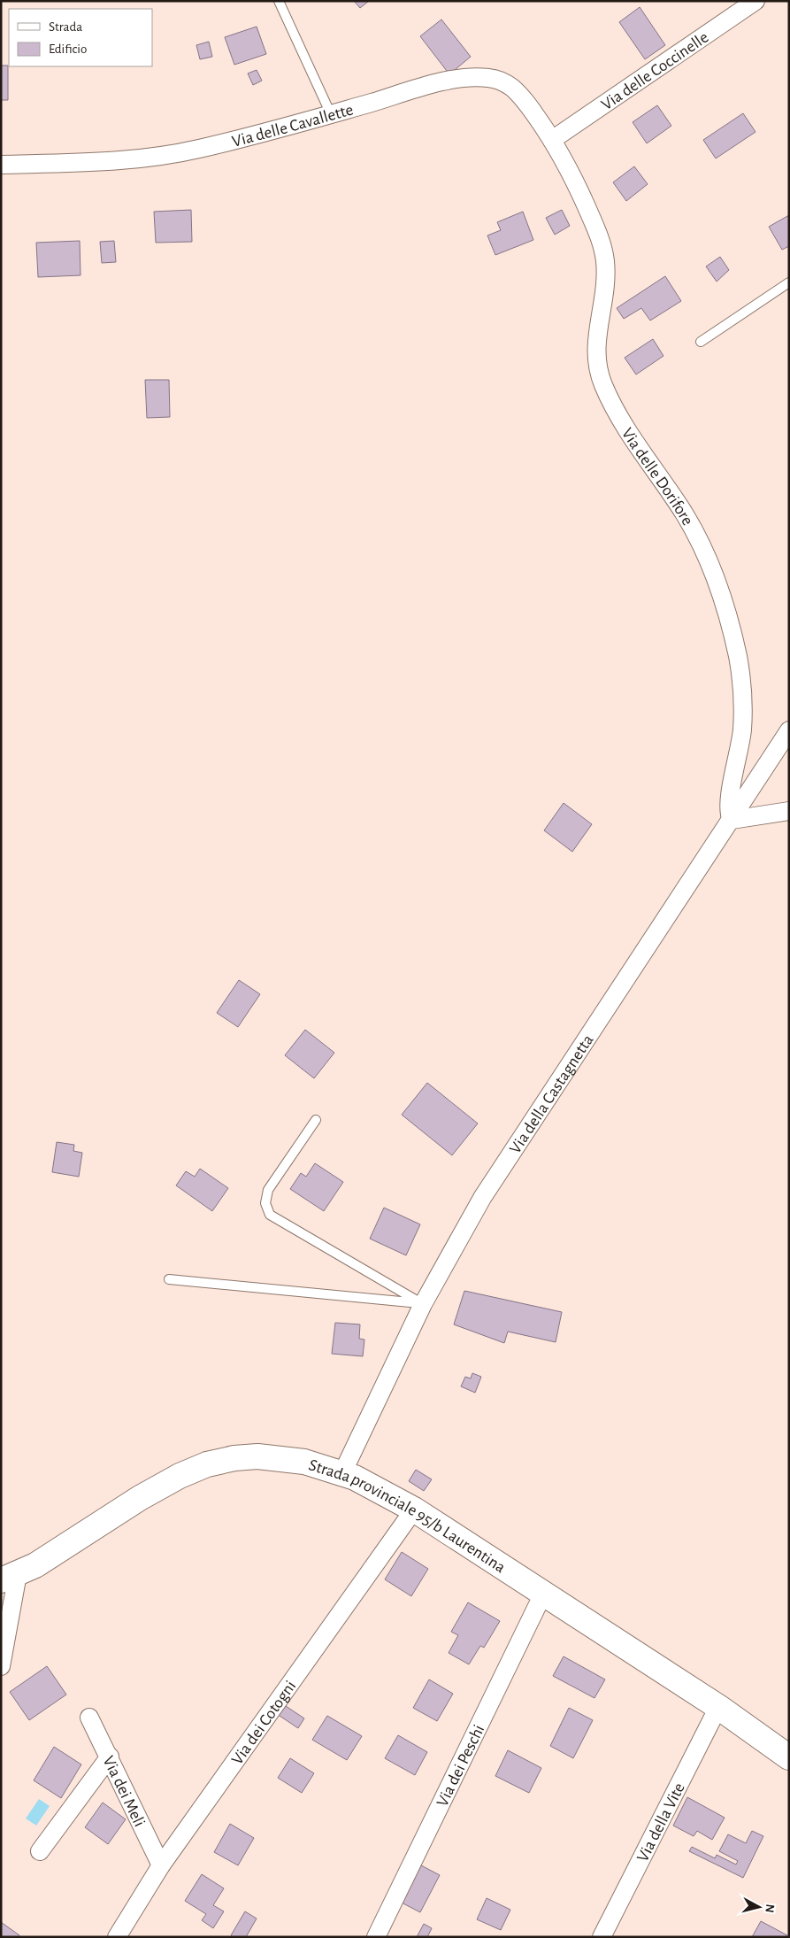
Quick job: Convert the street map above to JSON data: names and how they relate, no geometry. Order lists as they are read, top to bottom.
{
  "streets": {
    "main road": ["Strada provinciale 95/b Laurentina"],
    "street": [
      "Via delle Coccinelle",
      "Via delle Cavallette",
      "Via delle Dorifore",
      "Via della Castagnetta",
      "Via dei Cotogni",
      "Via dei Peschi",
      "Via dei Meli",
      "Via della Vite"
    ]
  },
  "crossings": [
    ["Via delle Coccinelle", "Via delle Cavallette"],
    ["Via delle Coccinelle", "Via delle Dorifore"],
    ["Via delle Cavallette", "Via delle Dorifore"],
    ["Via delle Dorifore", "Via della Castagnetta"],
    ["Via della Castagnetta", "Strada provinciale 95/b Laurentina"],
    ["Strada provinciale 95/b Laurentina", "Via dei Cotogni"],
    ["Strada provinciale 95/b Laurentina", "Via dei Peschi"],
    ["Strada provinciale 95/b Laurentina", "Via della Vite"],
    ["Via dei Cotogni", "Via dei Meli"]
  ],
  "legend": ["Strada", "Edificio"],
  "north": "right"
}
